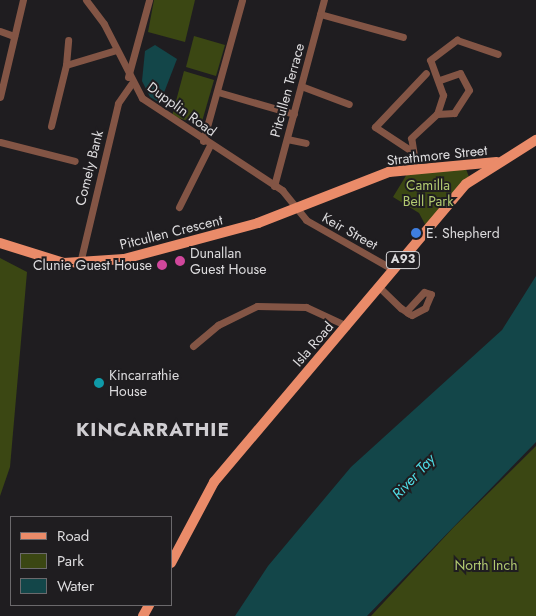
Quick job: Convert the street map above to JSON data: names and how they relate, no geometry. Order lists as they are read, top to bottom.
{
  "streets": {
    "main road": [
      "Strathmore Street",
      "Pitcullen Crescent",
      "A93",
      "Isla Road"
    ],
    "street": [
      "Pitcullen Terrace",
      "Dupplin Road",
      "Comely Bank",
      "Keir Street"
    ]
  },
  "crossings": [
    ["Pitcullen Terrace", "Dupplin Road"],
    ["Dupplin Road", "Strathmore Street"],
    ["Dupplin Road", "Comely Bank"],
    ["Dupplin Road", "Keir Street"],
    ["Dupplin Road", "Pitcullen Crescent"],
    ["Strathmore Street", "Keir Street"],
    ["Strathmore Street", "Pitcullen Crescent"],
    ["Strathmore Street", "A93"],
    ["Strathmore Street", "Isla Road"],
    ["Comely Bank", "Pitcullen Crescent"],
    ["Keir Street", "Pitcullen Crescent"],
    ["Keir Street", "Isla Road"],
    ["A93", "Isla Road"]
  ],
  "districts": ["KINCARRATHIE"],
  "water": ["River Tay"],
  "parks": ["Camilla Bell Park", "North Inch"],
  "places": [
    "E. Shepherd",
    "Dunallan Guest House",
    "Clunie Guest House",
    "Kincarrathie House"
  ],
  "legend": ["Road", "Park", "Water"]
}
